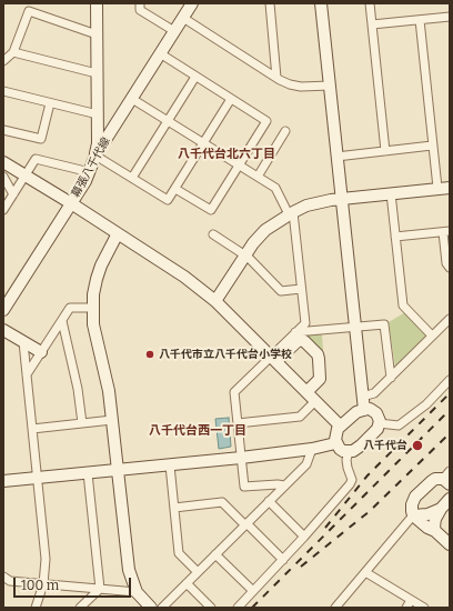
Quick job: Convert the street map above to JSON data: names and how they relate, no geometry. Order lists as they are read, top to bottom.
{
  "streets": {
    "street": ["幕張八千代線"]
  },
  "districts": ["八千代台北六丁目", "八千代台西一丁目"],
  "places": ["八千代市立八千代台小学校", "八千代台"],
  "scale_bar": "100 m"
}
